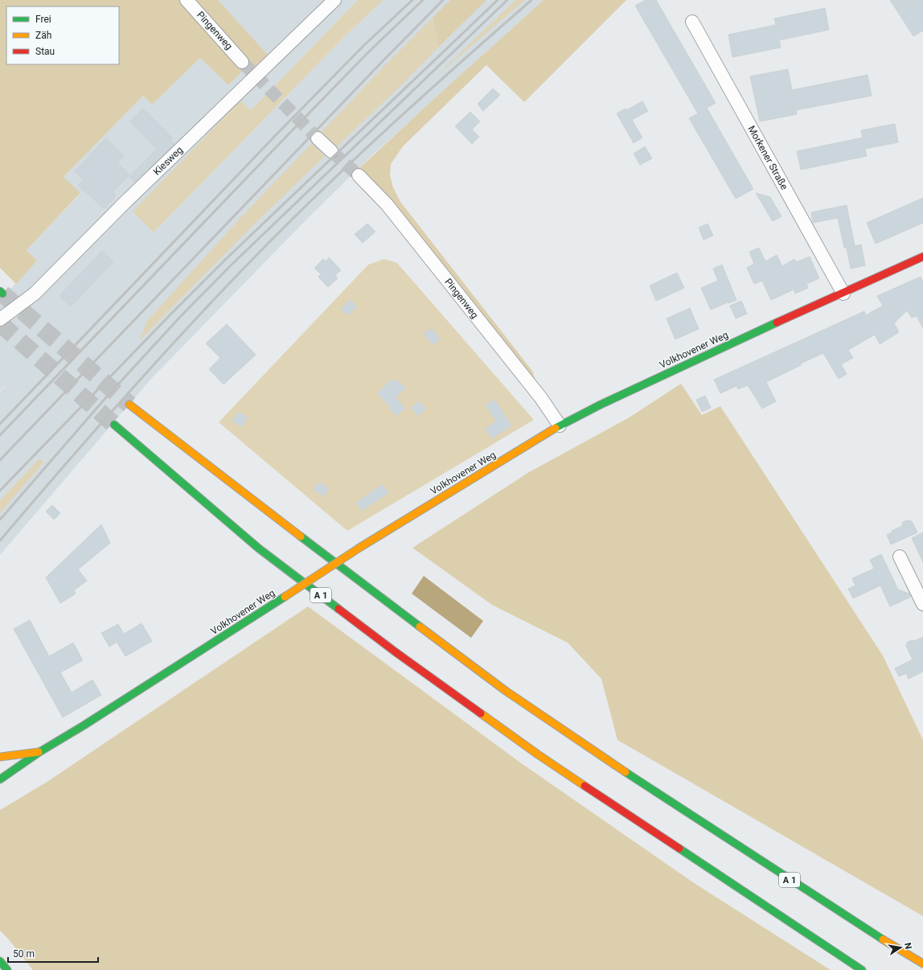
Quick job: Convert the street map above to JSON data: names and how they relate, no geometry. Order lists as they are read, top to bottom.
{
  "streets": {
    "main road": ["Volkhovener Weg", "A 1"],
    "street": ["Pingenweg", "Morkener Straße", "Kiesweg"]
  },
  "crossings": [
    ["Pingenweg", "Volkhovener Weg"],
    ["Morkener Straße", "Volkhovener Weg"]
  ],
  "legend": ["Frei", "Zäh", "Stau"],
  "scale_bar": "50 m",
  "north": "right"
}
